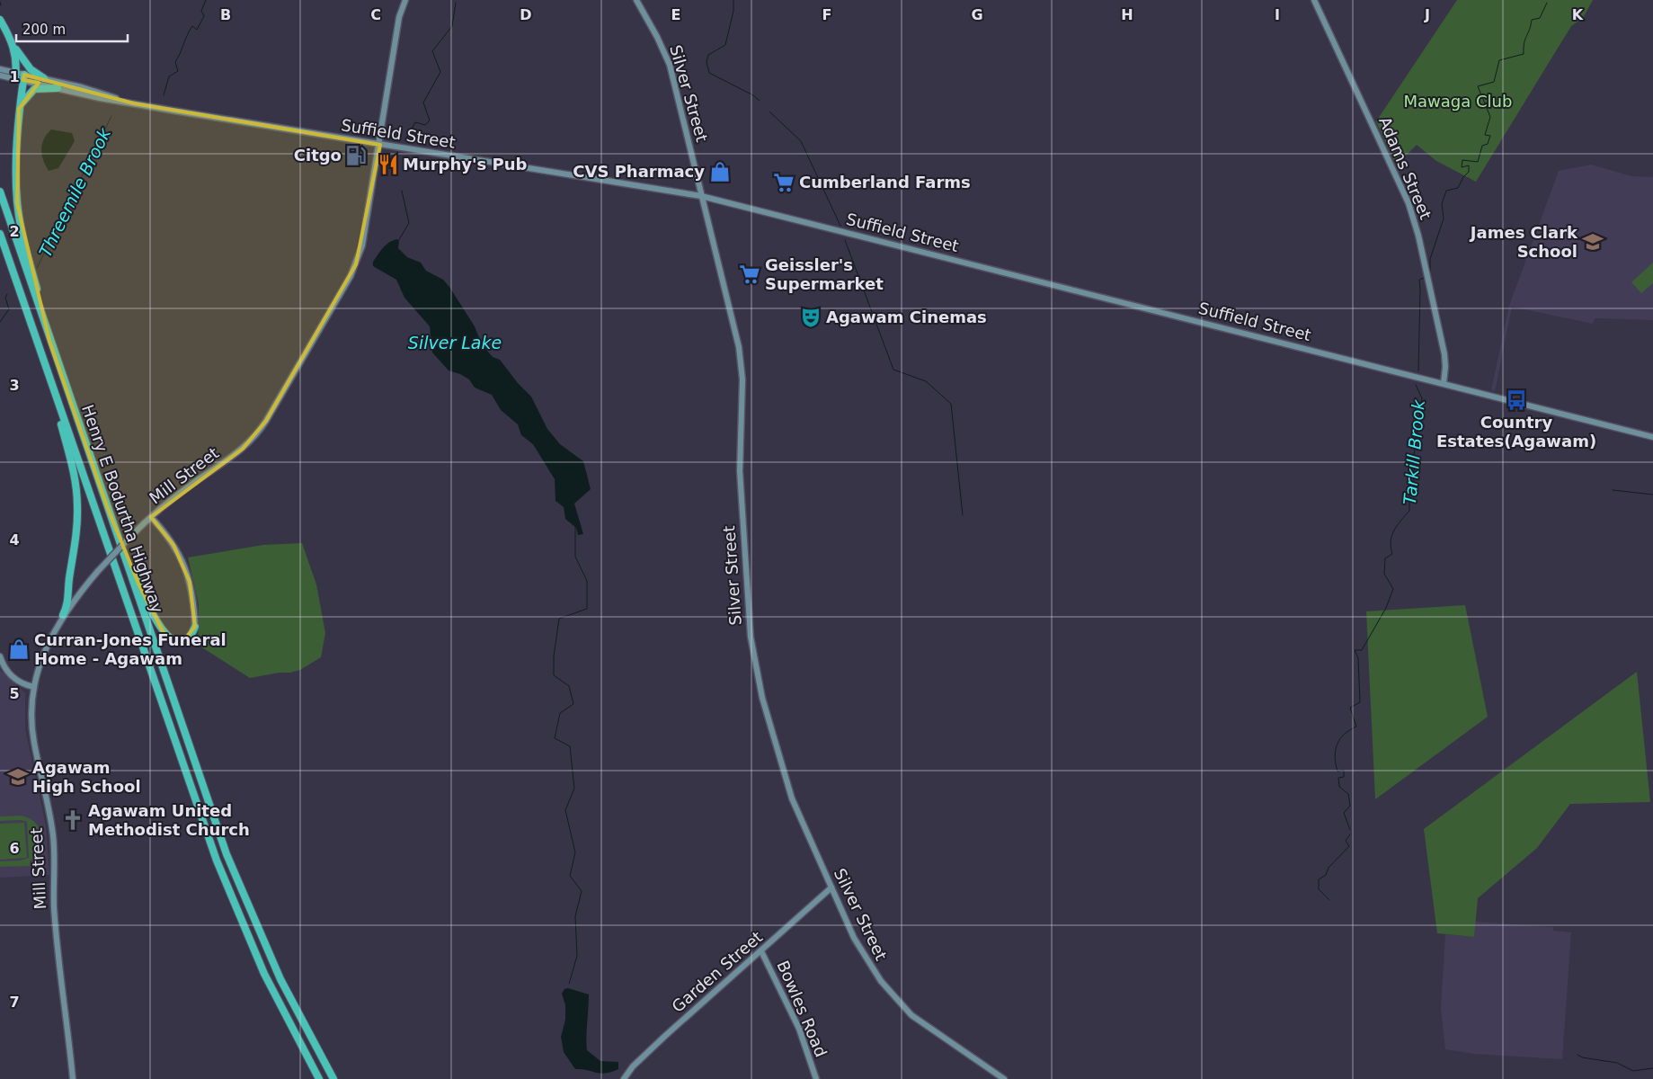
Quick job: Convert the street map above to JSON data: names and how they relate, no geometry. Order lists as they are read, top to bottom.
{
  "streets": {
    "highway": ["Henry E Bodurtha Highway"],
    "street": [
      "Silver Street",
      "Suffield Street",
      "Adams Street",
      "Mill Street",
      "Garden Street",
      "Bowles Road"
    ]
  },
  "crossings": [
    ["Silver Street", "Suffield Street"],
    ["Silver Street", "Garden Street"],
    ["Suffield Street", "Adams Street"],
    ["Suffield Street", "Mill Street"],
    ["Garden Street", "Bowles Road"]
  ],
  "water": ["Threemile Brook", "Silver Lake", "Tarkill Brook"],
  "parks": ["Mawaga Club"],
  "places": {
    "fuel station": ["Citgo"],
    "restaurant": ["Murphy's Pub"],
    "shop": ["CVS Pharmacy", "Curran-Jones Funeral Home - Agawam"],
    "supermarket": ["Cumberland Farms", "Geissler's Supermarket"],
    "school or university": ["James Clark School", "Agawam High School"],
    "theatre": ["Agawam Cinemas"],
    "bus stop": ["Country Estates(Agawam)"],
    "church": ["Agawam United Methodist Church"]
  },
  "scale_bar": "200 m",
  "grid": {
    "columns": [
      "B",
      "C",
      "D",
      "E",
      "F",
      "G",
      "H",
      "I",
      "J",
      "K"
    ],
    "rows": [
      "1",
      "2",
      "3",
      "4",
      "5",
      "6",
      "7"
    ]
  }
}
